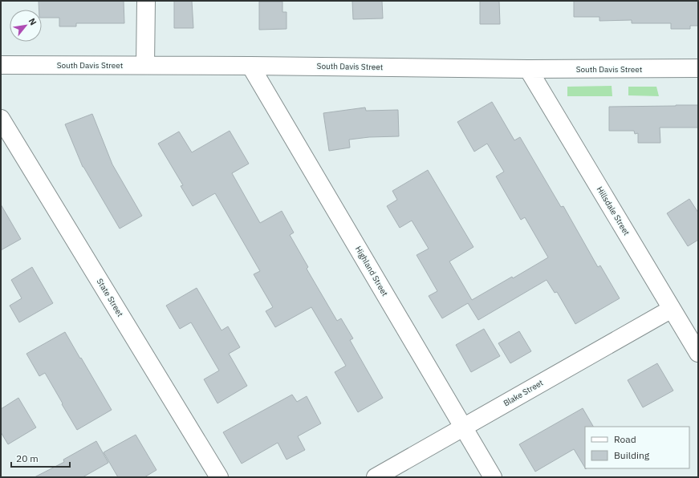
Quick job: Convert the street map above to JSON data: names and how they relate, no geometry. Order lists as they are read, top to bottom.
{
  "streets": {
    "street": [
      "South Davis Street",
      "Hillsdale Street",
      "Highland Street",
      "State Street",
      "Blake Street"
    ]
  },
  "crossings": [
    ["South Davis Street", "Hillsdale Street"],
    ["South Davis Street", "Highland Street"],
    ["Hillsdale Street", "Blake Street"],
    ["Highland Street", "Blake Street"]
  ],
  "legend": ["Road", "Building"],
  "scale_bar": "20 m",
  "north": "top right"
}
